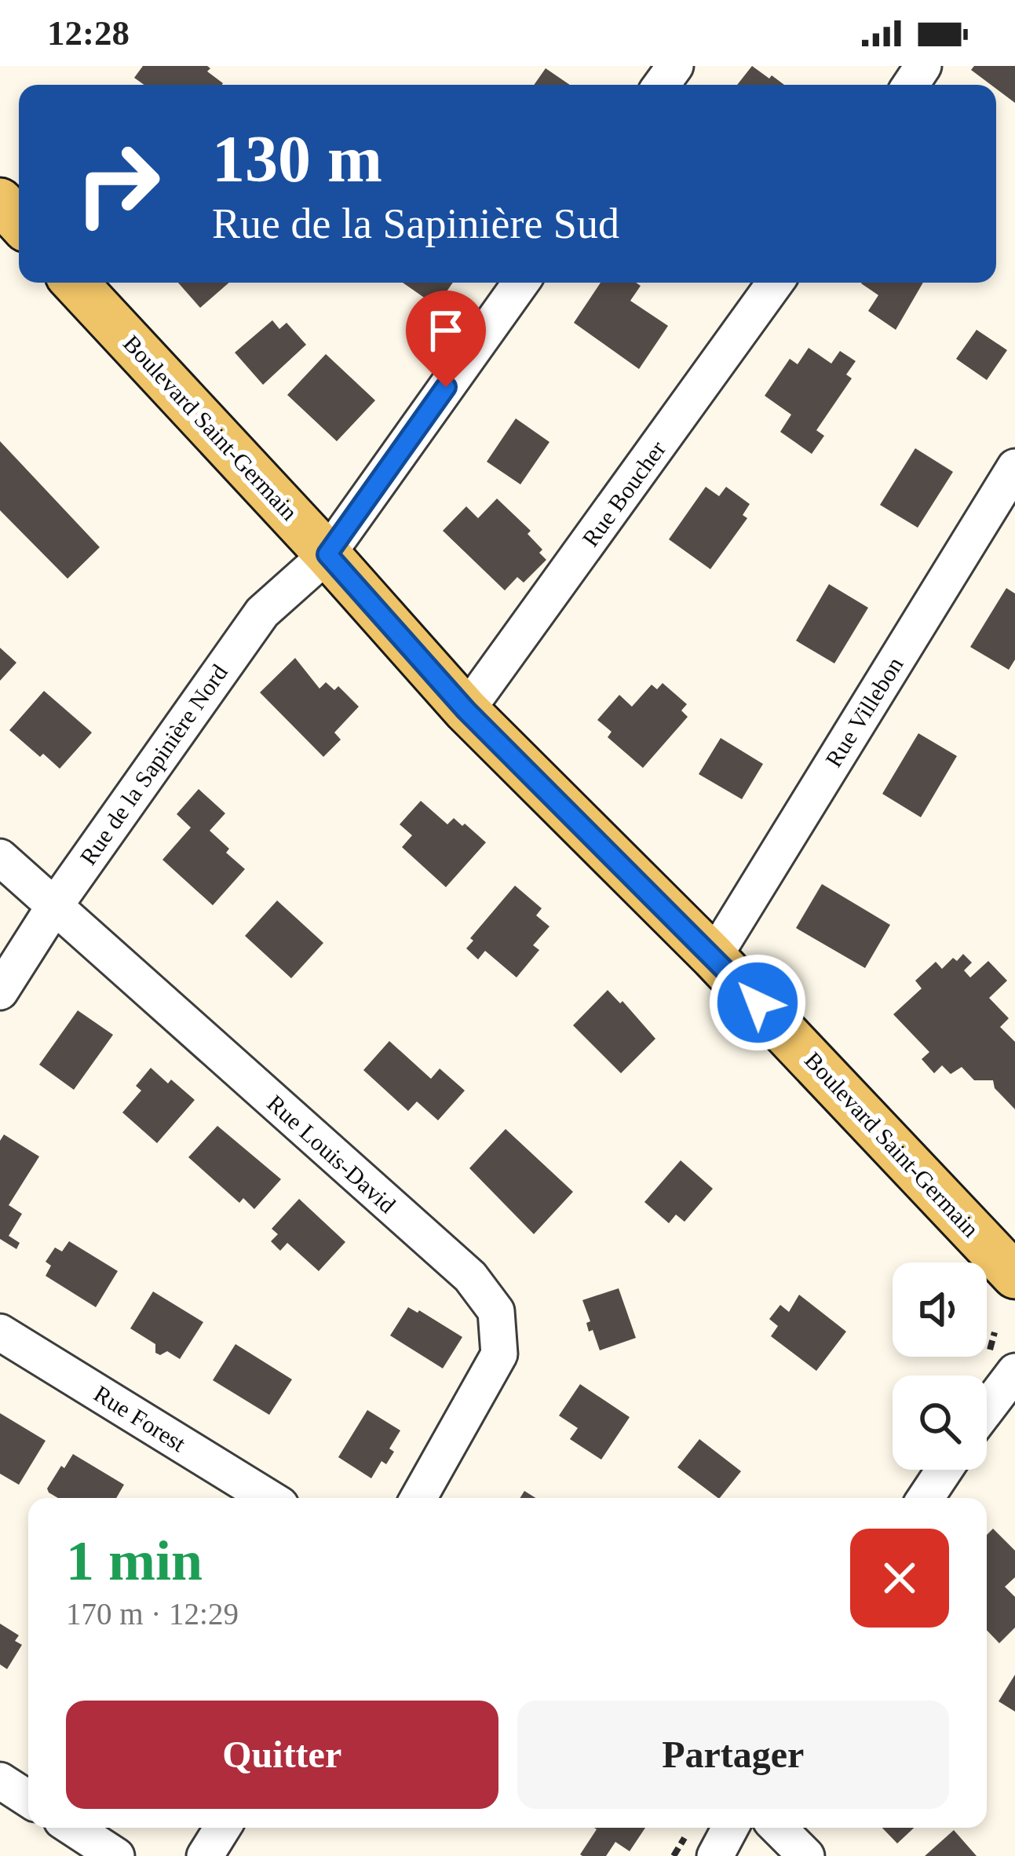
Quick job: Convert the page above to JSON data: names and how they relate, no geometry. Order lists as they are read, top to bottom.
{
  "streets": {
    "main road": ["Boulevard Saint-Germain"],
    "street": [
      "Rue Boucher",
      "Rue Villebon",
      "Rue de la Sapinière Nord",
      "Rue Louis-David",
      "Rue Forest"
    ]
  },
  "crossings": [
    ["Boulevard Saint-Germain", "Rue Boucher"],
    ["Boulevard Saint-Germain", "Rue Villebon"],
    ["Boulevard Saint-Germain", "Rue de la Sapinière Nord"],
    ["Rue de la Sapinière Nord", "Rue Louis-David"]
  ],
  "page": {
    "status": "12:28",
    "turn": ["130 m", "Rue de la Sapinière Sud"],
    "heading": ["1 min", "170 m · 12:29"],
    "buttons": ["Quitter", "Partager"]
  }
}
